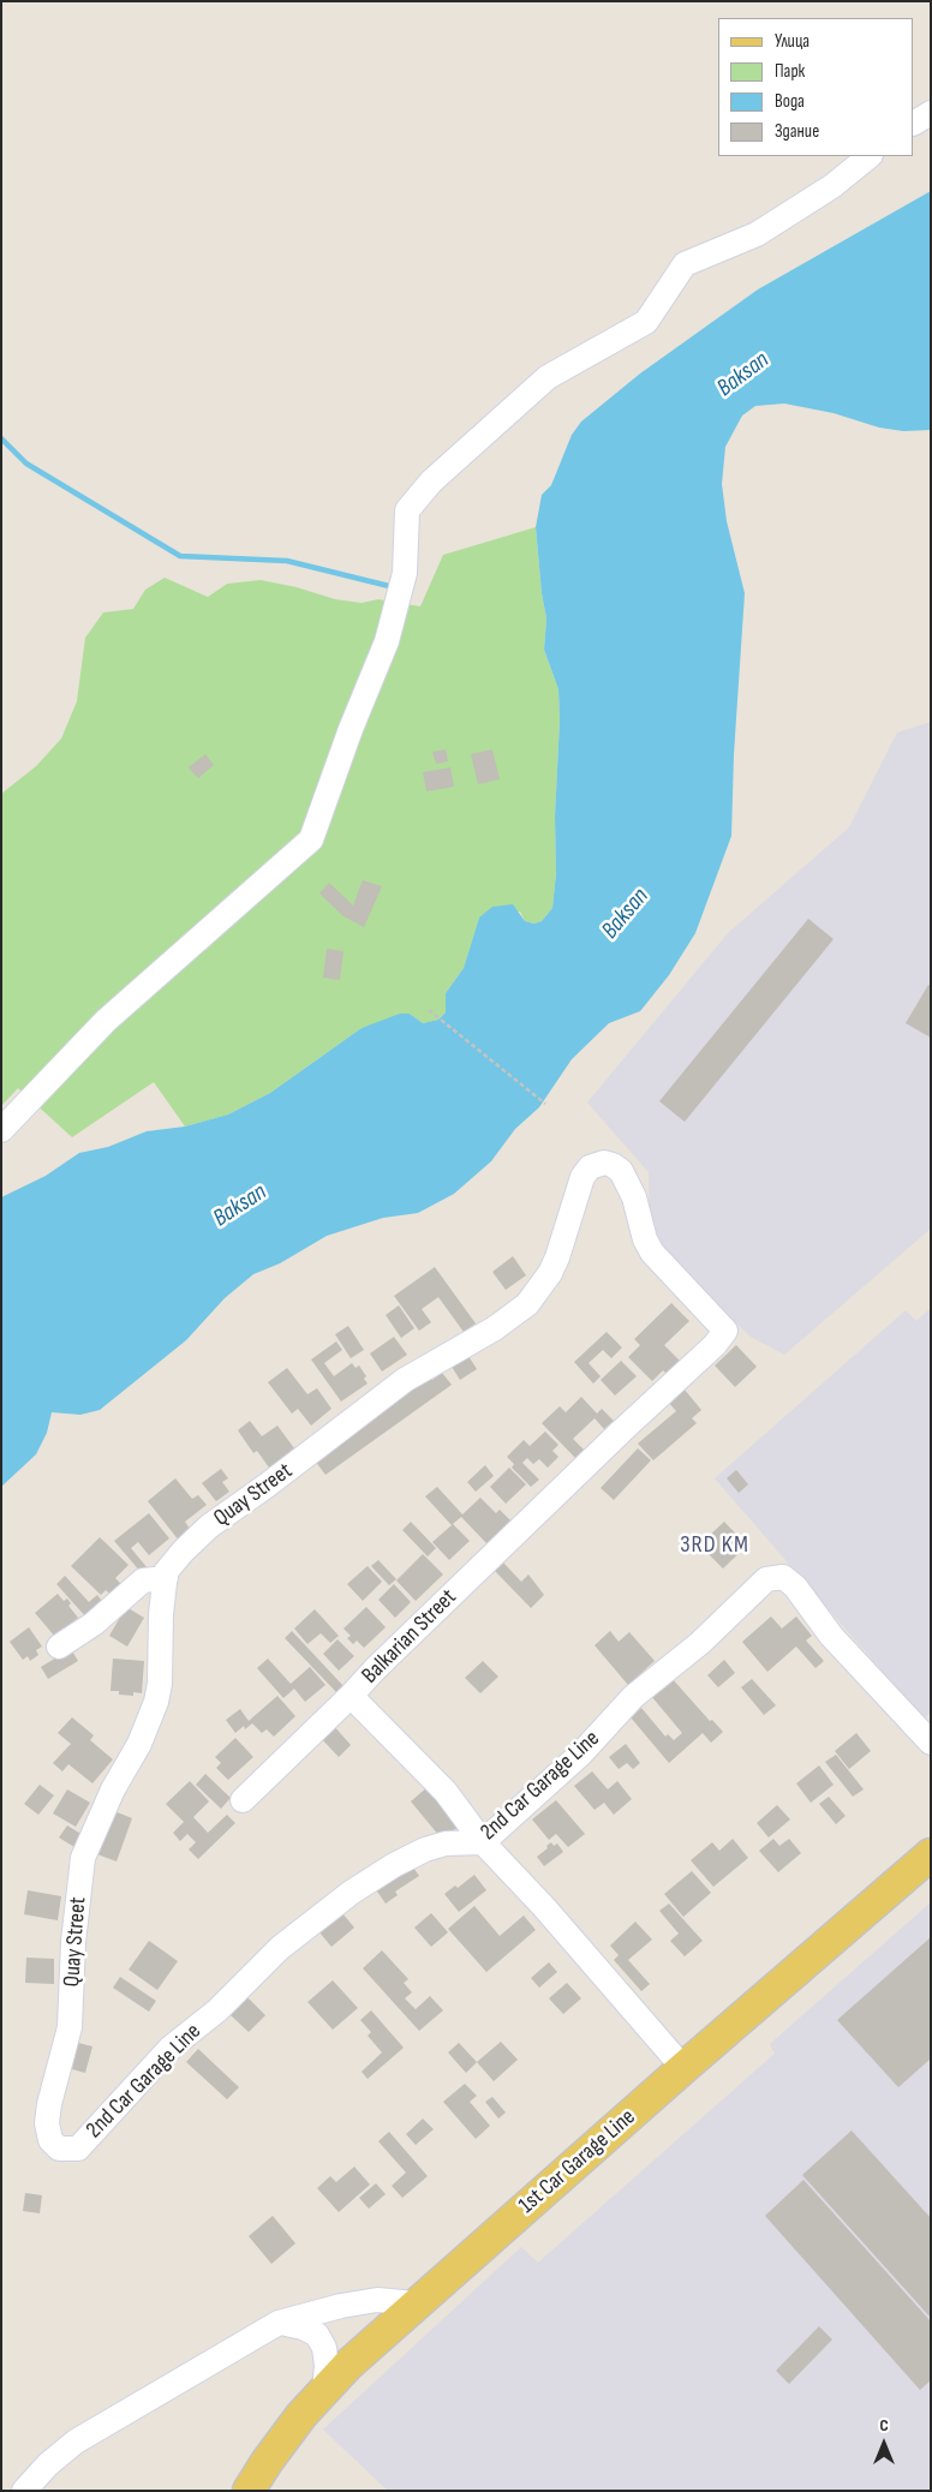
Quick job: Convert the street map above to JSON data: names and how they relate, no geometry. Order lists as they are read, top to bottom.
{
  "streets": {
    "main road": ["1st Car Garage Line"],
    "street": ["Quay Street", "Balkarian Street", "2nd Car Garage Line"]
  },
  "crossings": [
    ["Quay Street", "Balkarian Street"],
    ["Quay Street", "2nd Car Garage Line"],
    ["Balkarian Street", "2nd Car Garage Line"],
    ["Balkarian Street", "1st Car Garage Line"]
  ],
  "districts": ["3RD KM"],
  "water": ["Baksan"],
  "legend": [
    "Улица",
    "Парк",
    "Вода",
    "Здание"
  ],
  "north": "top"
}
